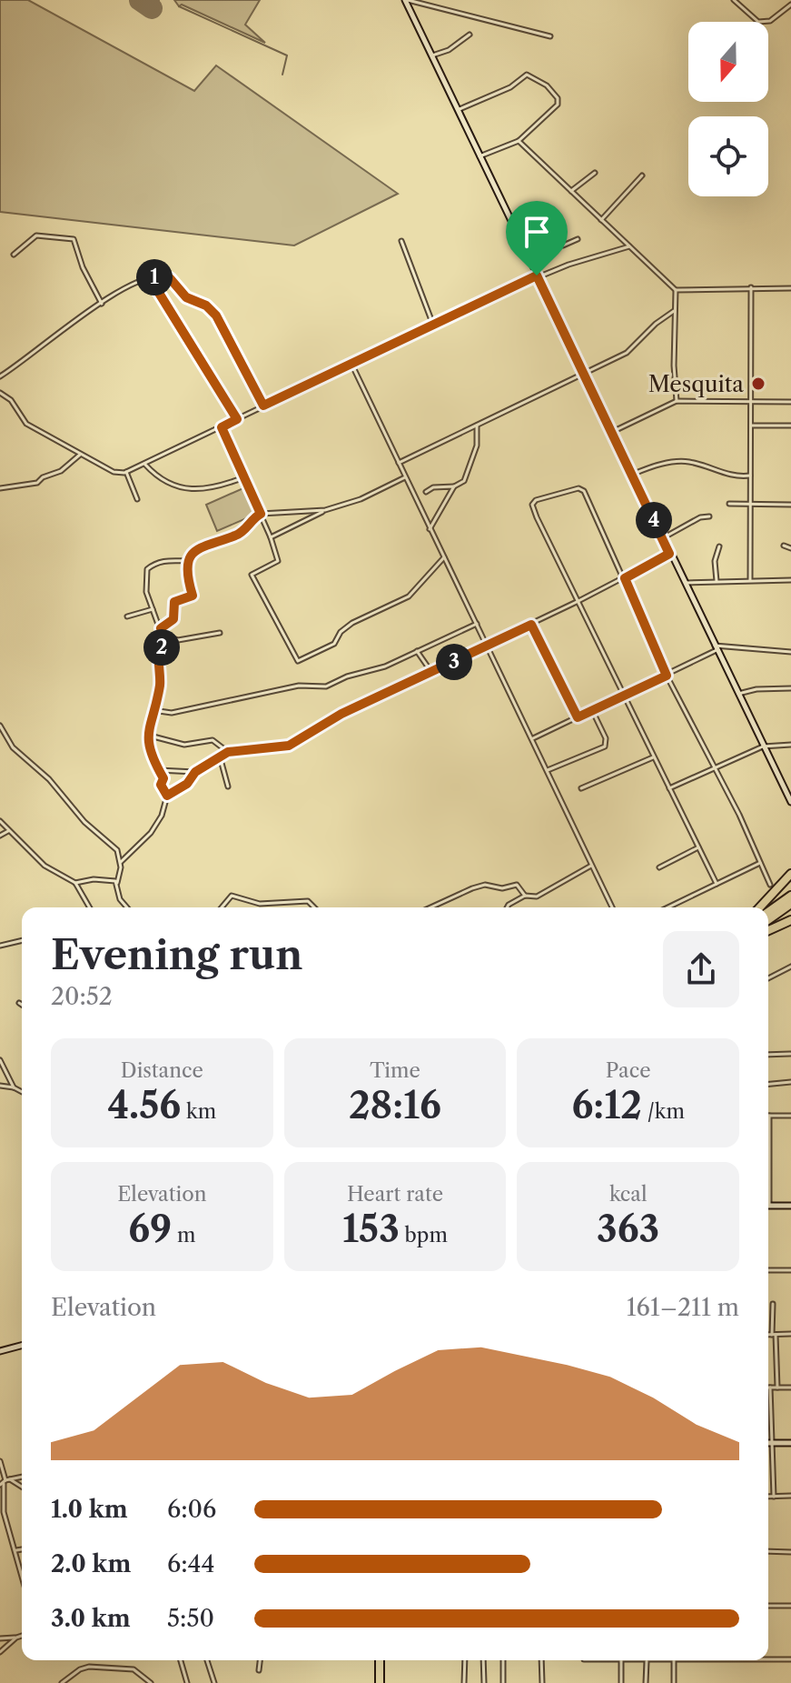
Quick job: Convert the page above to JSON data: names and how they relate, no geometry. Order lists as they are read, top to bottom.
{
  "places": ["Mesquita"],
  "north": "bottom",
  "page": {
    "pins": [
      "1",
      "4",
      "2",
      "3"
    ],
    "heading": ["Evening run", "20:52"],
    "stats": [
      ["Distance", "4.56 km"],
      ["Time", "28:16"],
      ["Pace", "6:12 /km"],
      ["Elevation", "69 m"],
      ["Heart rate", "153 bpm"],
      ["kcal", "363"]
    ],
    "chart": ["Elevation", "161–211 m"],
    "list": [
      {
        "name": "1.0 km",
        "note": "6:06"
      },
      {
        "name": "2.0 km",
        "note": "6:44"
      },
      {
        "name": "3.0 km",
        "note": "5:50"
      }
    ]
  }
}
